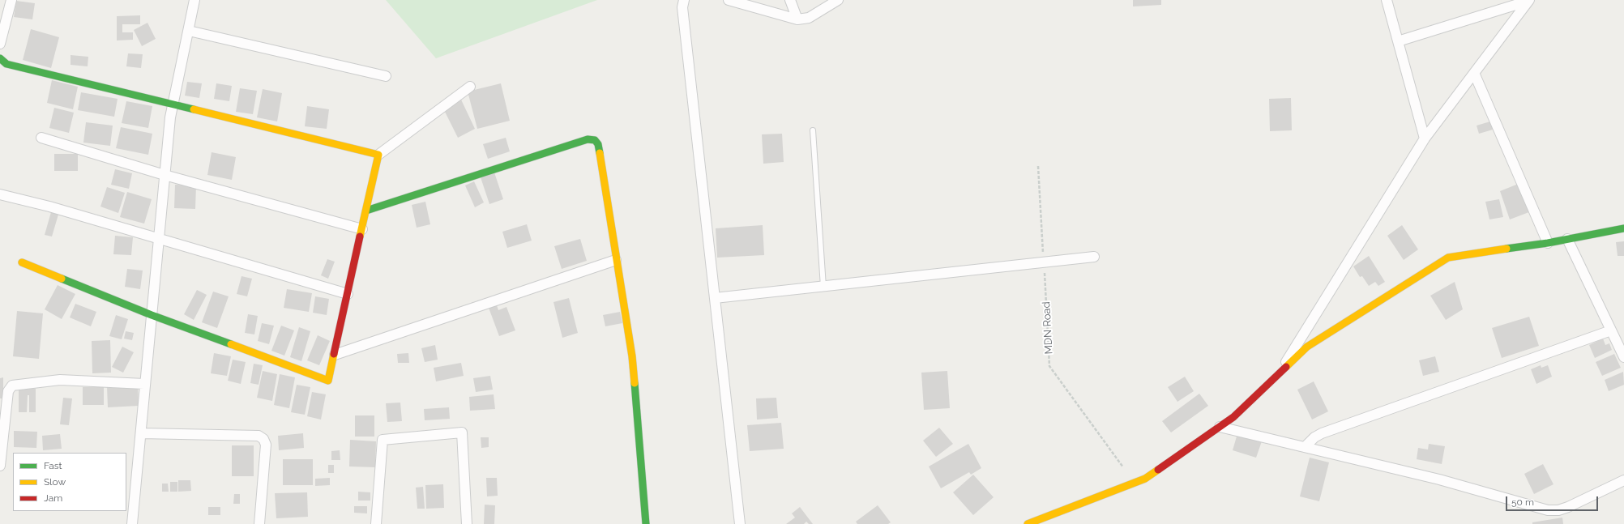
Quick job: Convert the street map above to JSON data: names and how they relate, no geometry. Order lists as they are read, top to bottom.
{
  "streets": {
    "path": ["MDN Road"]
  },
  "legend": ["Fast", "Slow", "Jam"],
  "scale_bar": "50 m"
}
